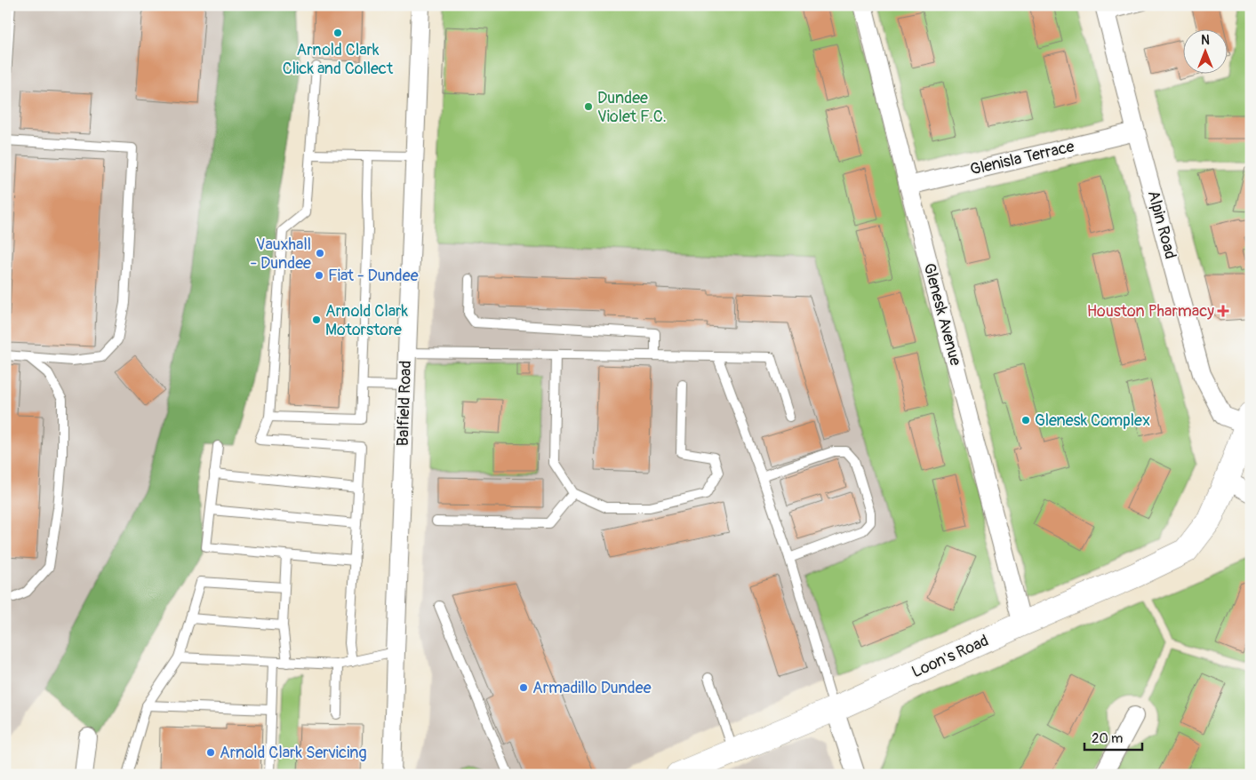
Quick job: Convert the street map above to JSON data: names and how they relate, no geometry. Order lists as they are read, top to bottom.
{
  "streets": {
    "street": [
      "Glenisla Terrace",
      "Alpin Road",
      "Glenesk Avenue",
      "Balfield Road",
      "Loon's Road"
    ]
  },
  "crossings": [
    ["Glenisla Terrace", "Alpin Road"],
    ["Glenisla Terrace", "Glenesk Avenue"],
    ["Alpin Road", "Loon's Road"],
    ["Glenesk Avenue", "Loon's Road"]
  ],
  "places": {
    "other": [
      "Arnold Clark Click and Collect",
      "Dundee Violet F.C.",
      "Vauxhall - Dundee",
      "Fiat - Dundee",
      "Arnold Clark Motorstore",
      "Glenesk Complex",
      "Armadillo Dundee",
      "Arnold Clark Servicing"
    ],
    "health": ["Houston Pharmacy"]
  },
  "scale_bar": "20 m",
  "north": "top"
}
